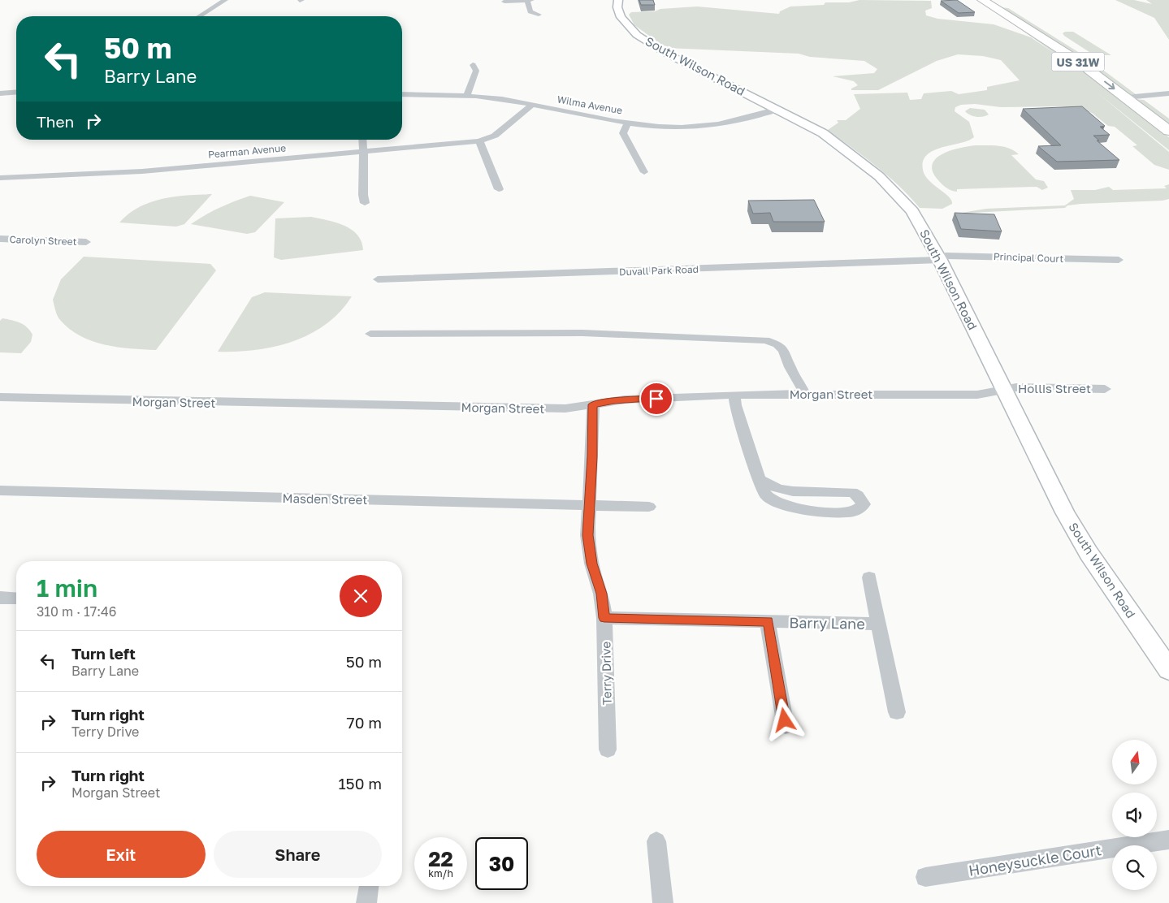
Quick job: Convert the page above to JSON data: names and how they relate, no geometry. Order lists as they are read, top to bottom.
{
  "streets": {
    "highway": ["US 31W"],
    "main road": ["South Wilson Road"],
    "street": [
      "Wilma Avenue",
      "Pearman Avenue",
      "Carolyn Street",
      "Principal Court",
      "Duvall Park Road",
      "Hollis Street",
      "Morgan Street",
      "Masden Street",
      "Barry Lane",
      "Terry Drive",
      "Honeysuckle Court"
    ]
  },
  "crossings": [
    ["South Wilson Road", "Wilma Avenue"],
    ["South Wilson Road", "Principal Court"],
    ["South Wilson Road", "Duvall Park Road"],
    ["South Wilson Road", "Hollis Street"],
    ["South Wilson Road", "Morgan Street"],
    ["Wilma Avenue", "Pearman Avenue"],
    ["Principal Court", "Duvall Park Road"],
    ["Hollis Street", "Morgan Street"],
    ["Morgan Street", "Terry Drive"],
    ["Masden Street", "Terry Drive"],
    ["Barry Lane", "Terry Drive"]
  ],
  "north": "top",
  "page": {
    "turn": ["50 m", "Barry Lane"],
    "then": "Then",
    "heading": ["1 min", "310 m · 17:46"],
    "list": [
      {
        "name": "Turn left",
        "note": "Barry Lane",
        "value": "50 m"
      },
      {
        "name": "Turn right",
        "note": "Terry Drive",
        "value": "70 m"
      },
      {
        "name": "Turn right",
        "note": "Morgan Street",
        "value": "150 m"
      }
    ],
    "buttons": ["Exit", "Share"],
    "speed": "22 km/h",
    "limit": "30"
  }
}
